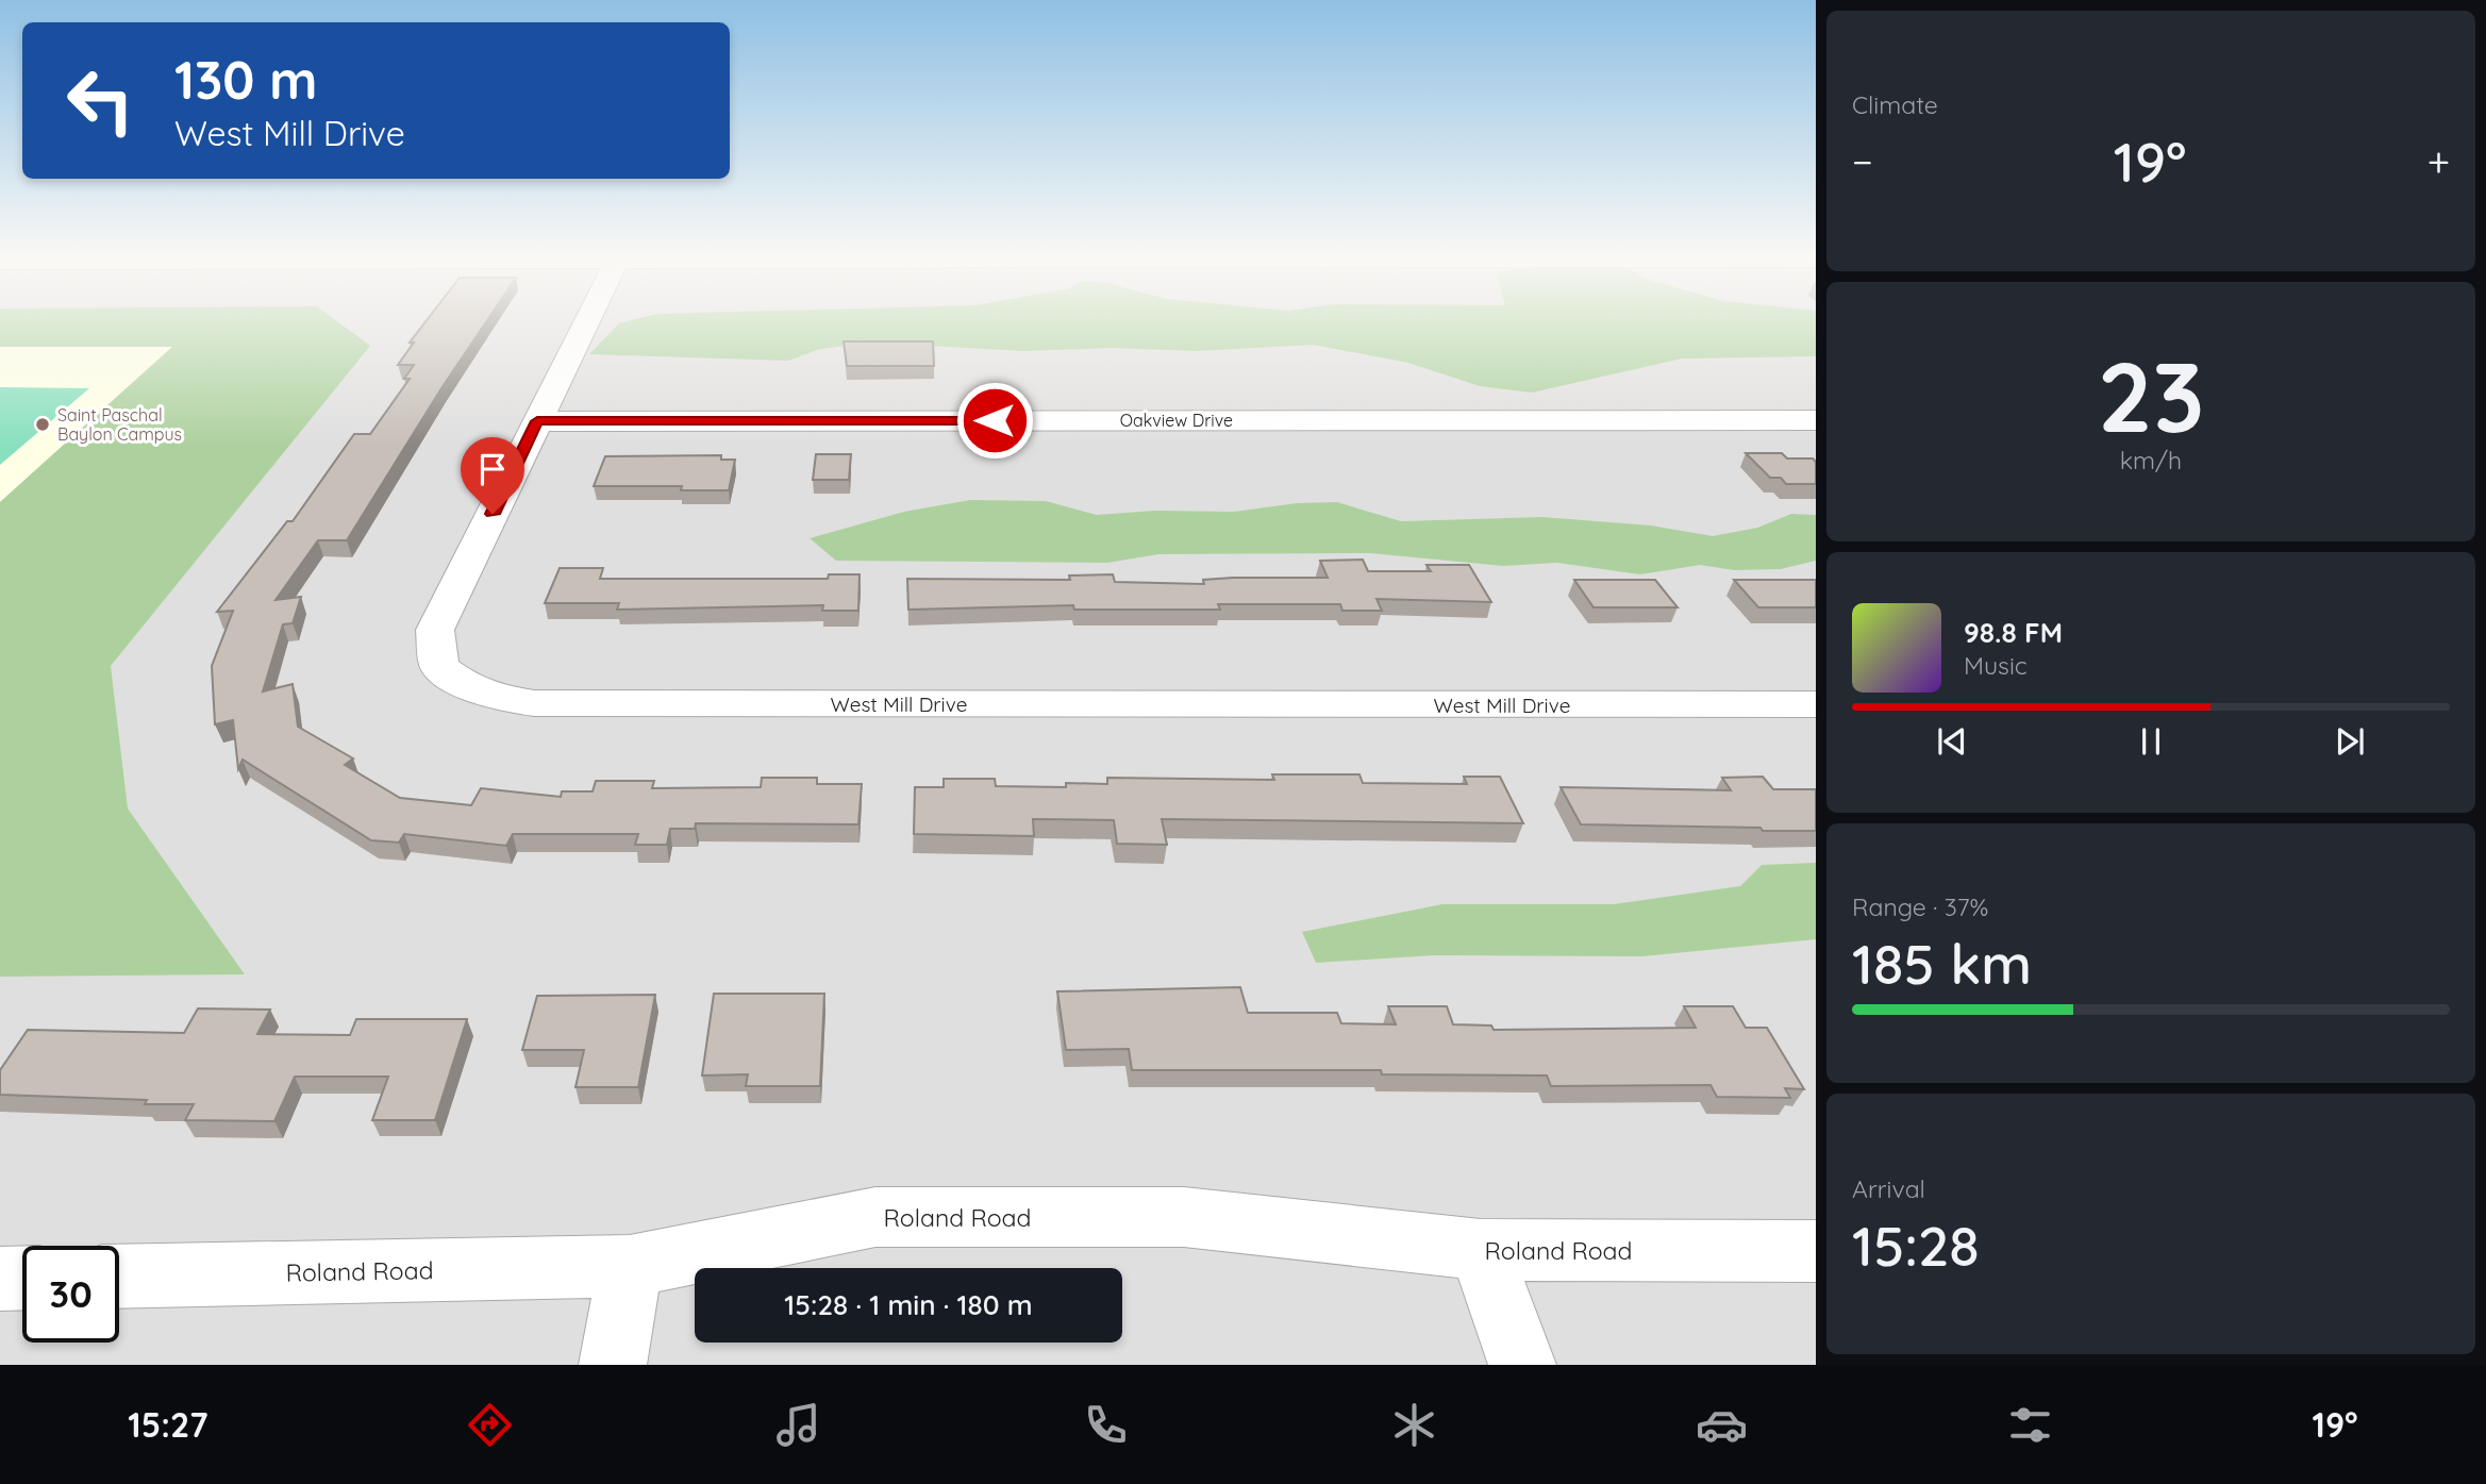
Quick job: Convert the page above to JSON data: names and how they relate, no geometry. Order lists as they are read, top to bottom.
{
  "streets": {
    "street": ["Oakview Drive", "West Mill Drive", "Roland Road"]
  },
  "crossings": [
    ["Oakview Drive", "West Mill Drive"]
  ],
  "places": ["Saint Paschal Baylon Campus"],
  "page": {
    "tile": [
      "Climate",
      ["23", "km/h"],
      ["Range · 37%", "185 km"],
      ["Arrival", "15:28"]
    ],
    "turn": ["130 m", "West Mill Drive"],
    "heat": ["−", "19°", "+"],
    "song": ["98.8 FM", "Music"],
    "limit": "30",
    "trip": "15:28 · 1 min · 180 m",
    "tabs": ["15:27", "19°"]
  }
}
